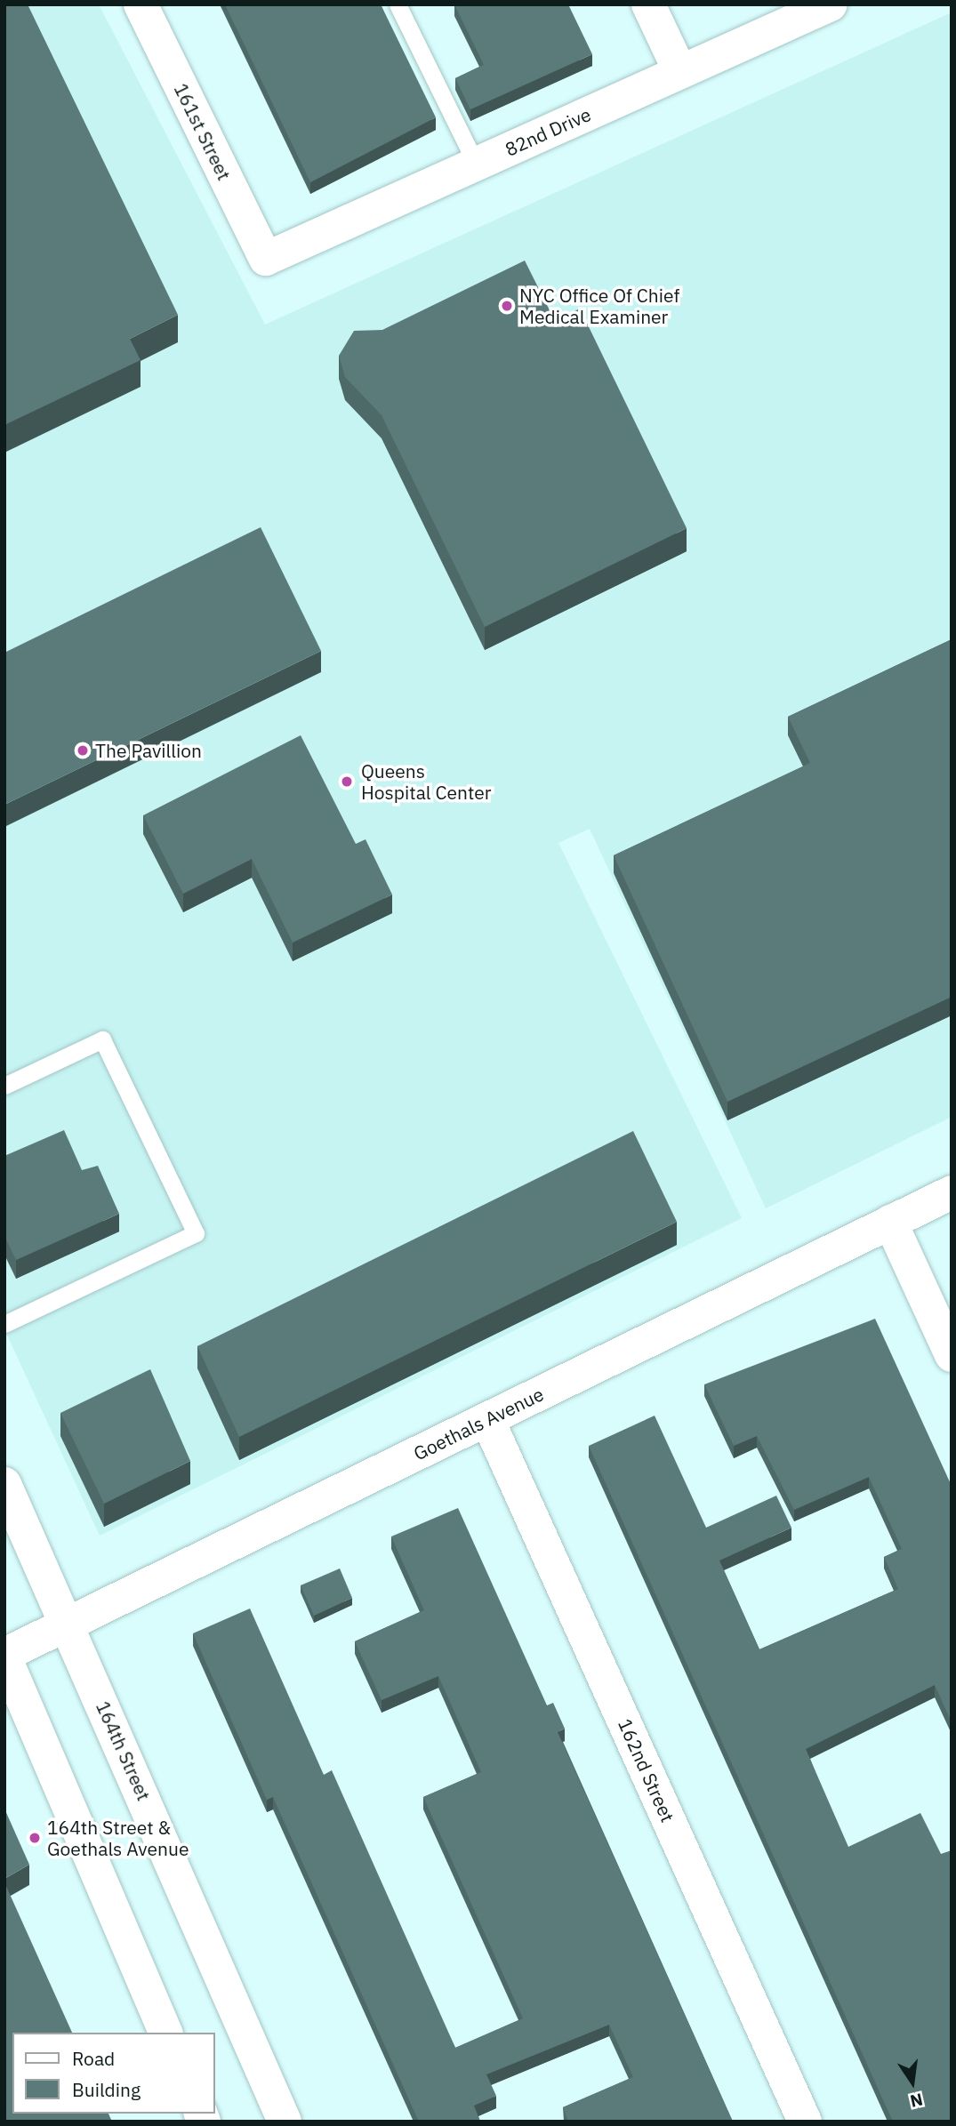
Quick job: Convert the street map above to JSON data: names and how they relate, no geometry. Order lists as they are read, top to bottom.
{
  "streets": {
    "street": [
      "161st Street",
      "82nd Drive",
      "Goethals Avenue",
      "164th Street",
      "162nd Street"
    ]
  },
  "crossings": [
    ["161st Street", "82nd Drive"],
    ["Goethals Avenue", "164th Street"],
    ["Goethals Avenue", "162nd Street"]
  ],
  "places": [
    "NYC Office Of Chief Medical Examiner",
    "The Pavillion",
    "Queens Hospital Center",
    "164th Street & Goethals Avenue"
  ],
  "legend": ["Road", "Building"],
  "north": "bottom"
}
